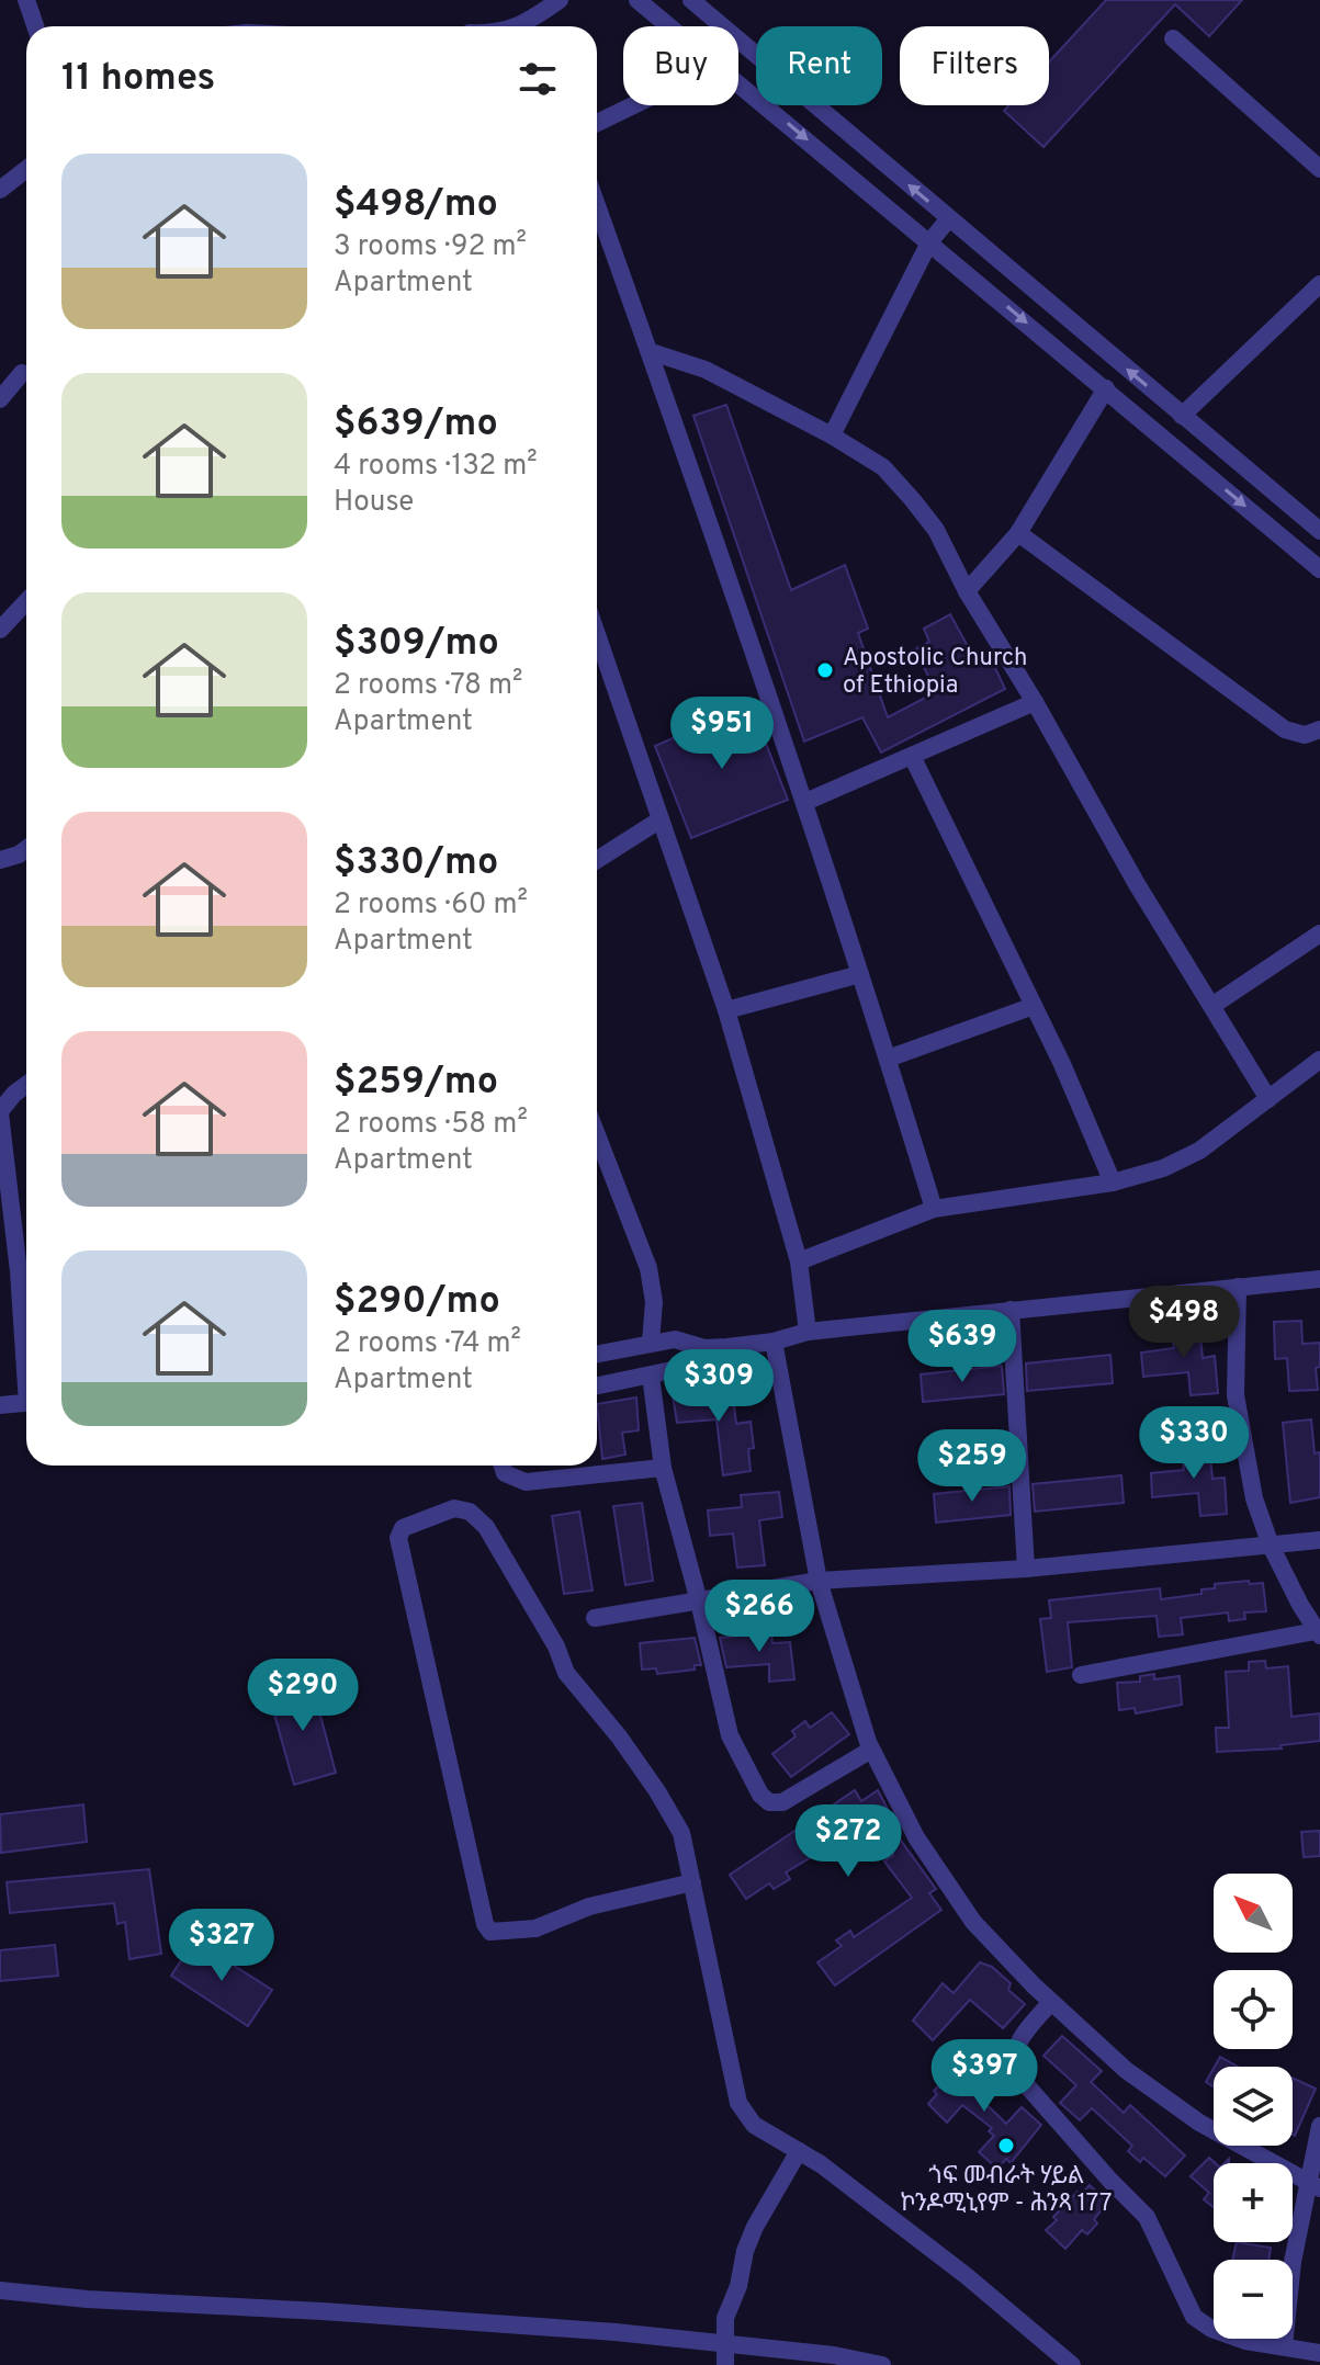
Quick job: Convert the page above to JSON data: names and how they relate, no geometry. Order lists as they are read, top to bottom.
{
  "places": ["Apostolic Church of Ethiopia", "ጎፍ መብራት ሃይል ኮንዶሚኒየም - ሕንጻ 177"],
  "north": "top left",
  "page": {
    "chip": ["Buy", "Rent", "Filters"],
    "heading": "11 homes",
    "list": [
      {
        "name": "$498/mo",
        "note": "3 rooms · 92 m² · Apartment"
      },
      {
        "name": "$639/mo",
        "note": "4 rooms · 132 m² · House"
      },
      {
        "name": "$309/mo",
        "note": "2 rooms · 78 m² · Apartment"
      },
      {
        "name": "$330/mo",
        "note": "2 rooms · 60 m² · Apartment"
      },
      {
        "name": "$259/mo",
        "note": "2 rooms · 58 m² · Apartment"
      },
      {
        "name": "$290/mo",
        "note": "2 rooms · 74 m² · Apartment"
      }
    ],
    "price": [
      "$951",
      "$498",
      "$639",
      "$309",
      "$330",
      "$259",
      "$266",
      "$290",
      "$272",
      "$327",
      "$397"
    ],
    "map_buttons": ["+", "−"]
  }
}
